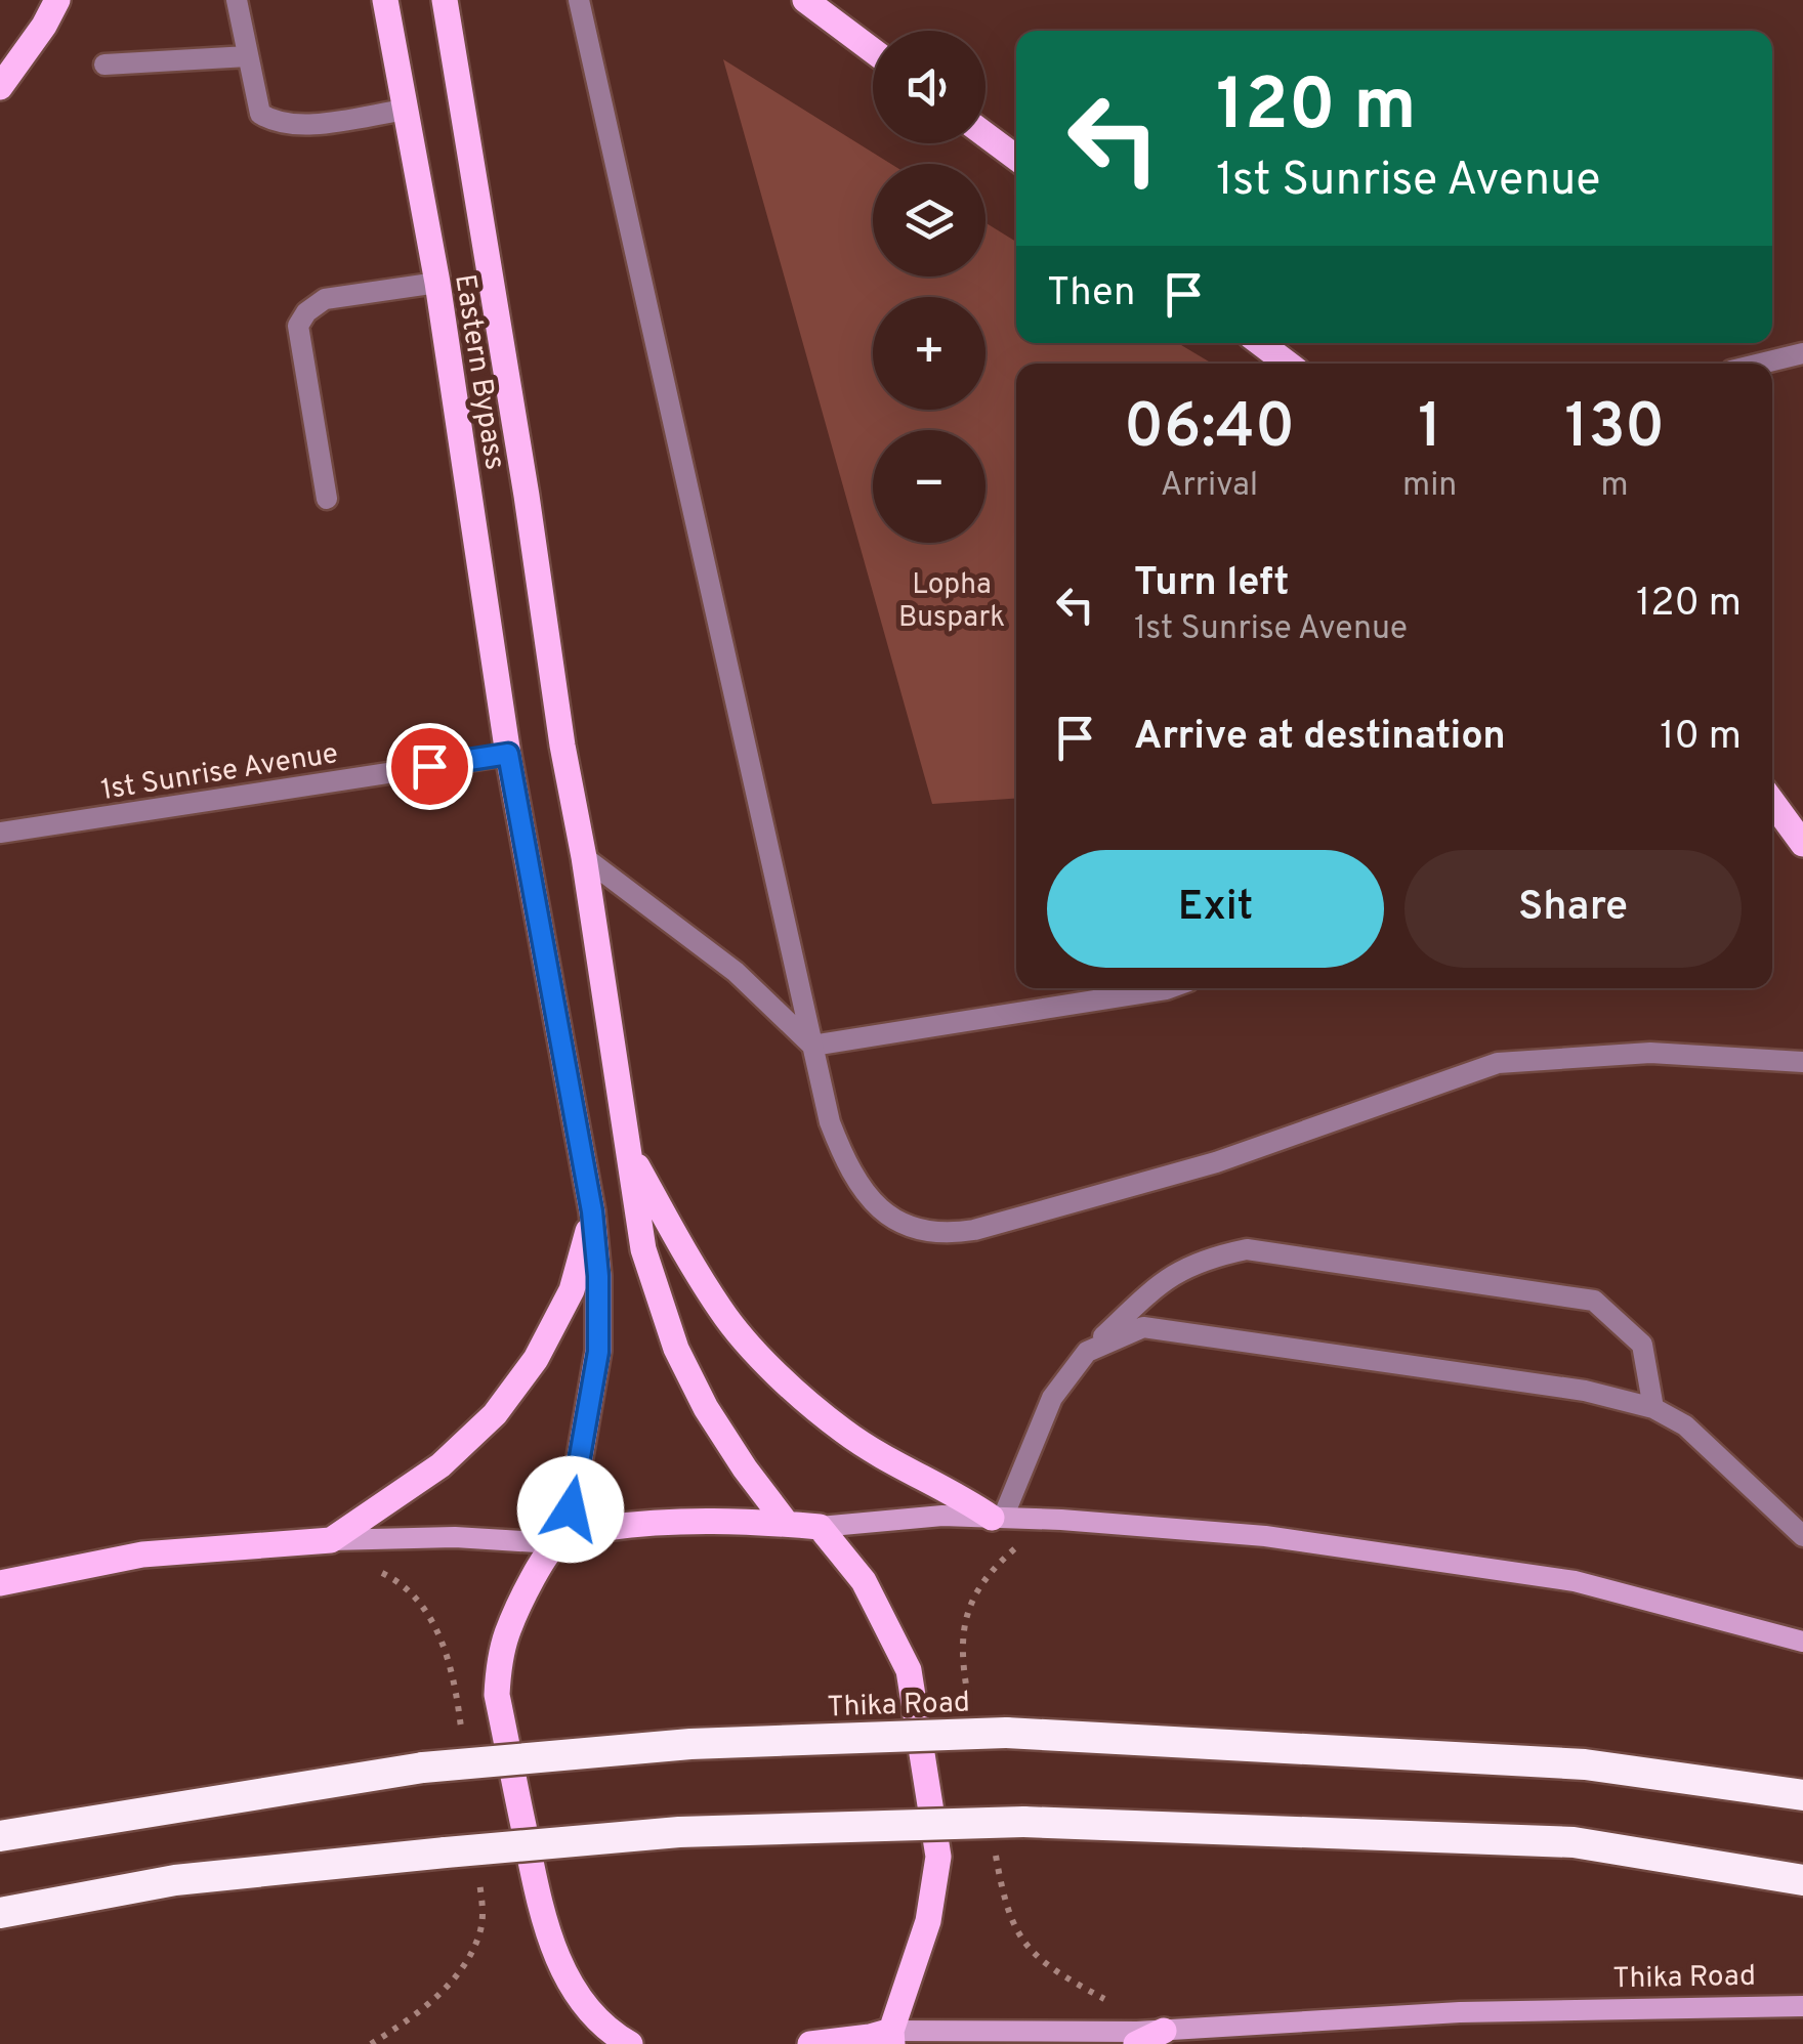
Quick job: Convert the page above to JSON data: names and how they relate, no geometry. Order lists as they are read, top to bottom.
{
  "streets": {
    "highway": ["Thika Road"],
    "main road": ["Eastern Bypass"],
    "street": ["1st Sunrise Avenue"]
  },
  "crossings": [
    ["Eastern Bypass", "1st Sunrise Avenue"]
  ],
  "parks": ["Lopha Buspark"],
  "page": {
    "map_buttons": ["+", "−"],
    "turn": ["120 m", "1st Sunrise Avenue"],
    "then": "Then",
    "eta": [
      "06:40",
      "Arrival",
      "1",
      "min",
      "130",
      "m"
    ],
    "list": [
      {
        "name": "Turn left",
        "note": "1st Sunrise Avenue",
        "value": "120 m"
      },
      {
        "name": "Arrive at destination",
        "value": "10 m"
      }
    ],
    "buttons": ["Exit", "Share"]
  }
}
